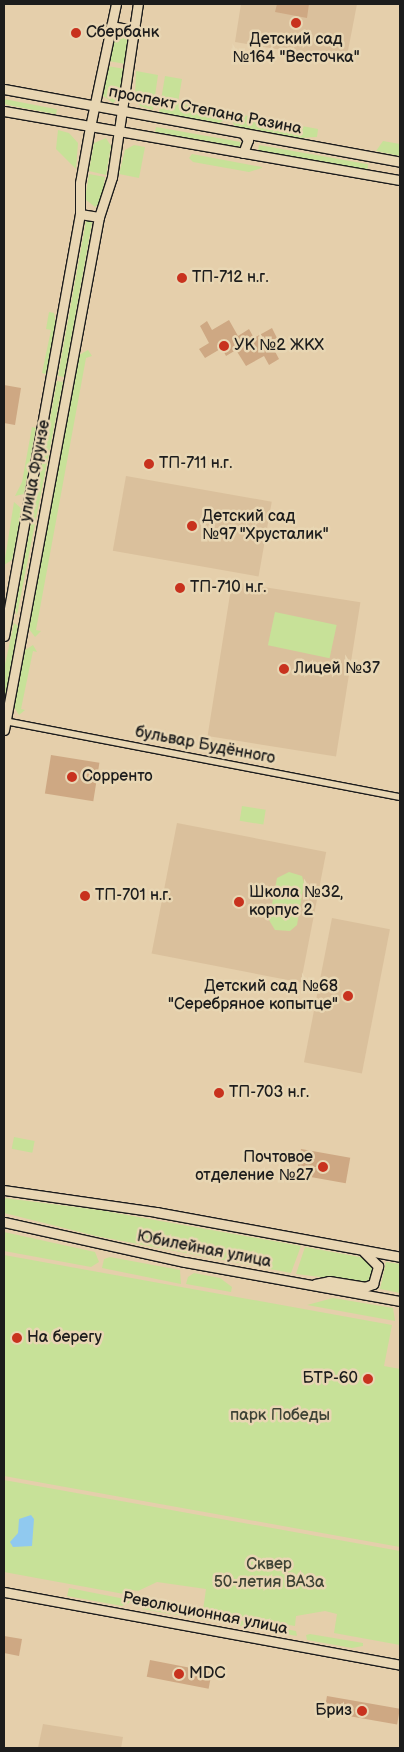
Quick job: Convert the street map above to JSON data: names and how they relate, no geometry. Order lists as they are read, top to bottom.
{
  "streets": {
    "main road": [
      "проспект Степана Разина",
      "улица Фрунзе",
      "Юбилейная улица",
      "Революционная улица"
    ],
    "street": ["бульвар Будённого"]
  },
  "crossings": [
    ["проспект Степана Разина", "улица Фрунзе"],
    ["улица Фрунзе", "бульвар Будённого"]
  ],
  "parks": ["парк Победы", "Сквер 50-летия ВАЗа"],
  "places": [
    "Детский сад №164 \"Весточка\"",
    "Сбербанк",
    "ТП-712 н.г.",
    "УК №2 ЖКХ",
    "ТП-711 н.г.",
    "Детский сад №97 \"Хрусталик\"",
    "ТП-710 н.г.",
    "Лицей №37",
    "Сорренто",
    "ТП-701 н.г.",
    "Школа №32, корпус 2",
    "Детский сад №68 \"Серебряное копытце\"",
    "ТП-703 н.г.",
    "Почтовое отделение №27",
    "На берегу",
    "БТР-60",
    "MDC",
    "Бриз"
  ]
}
